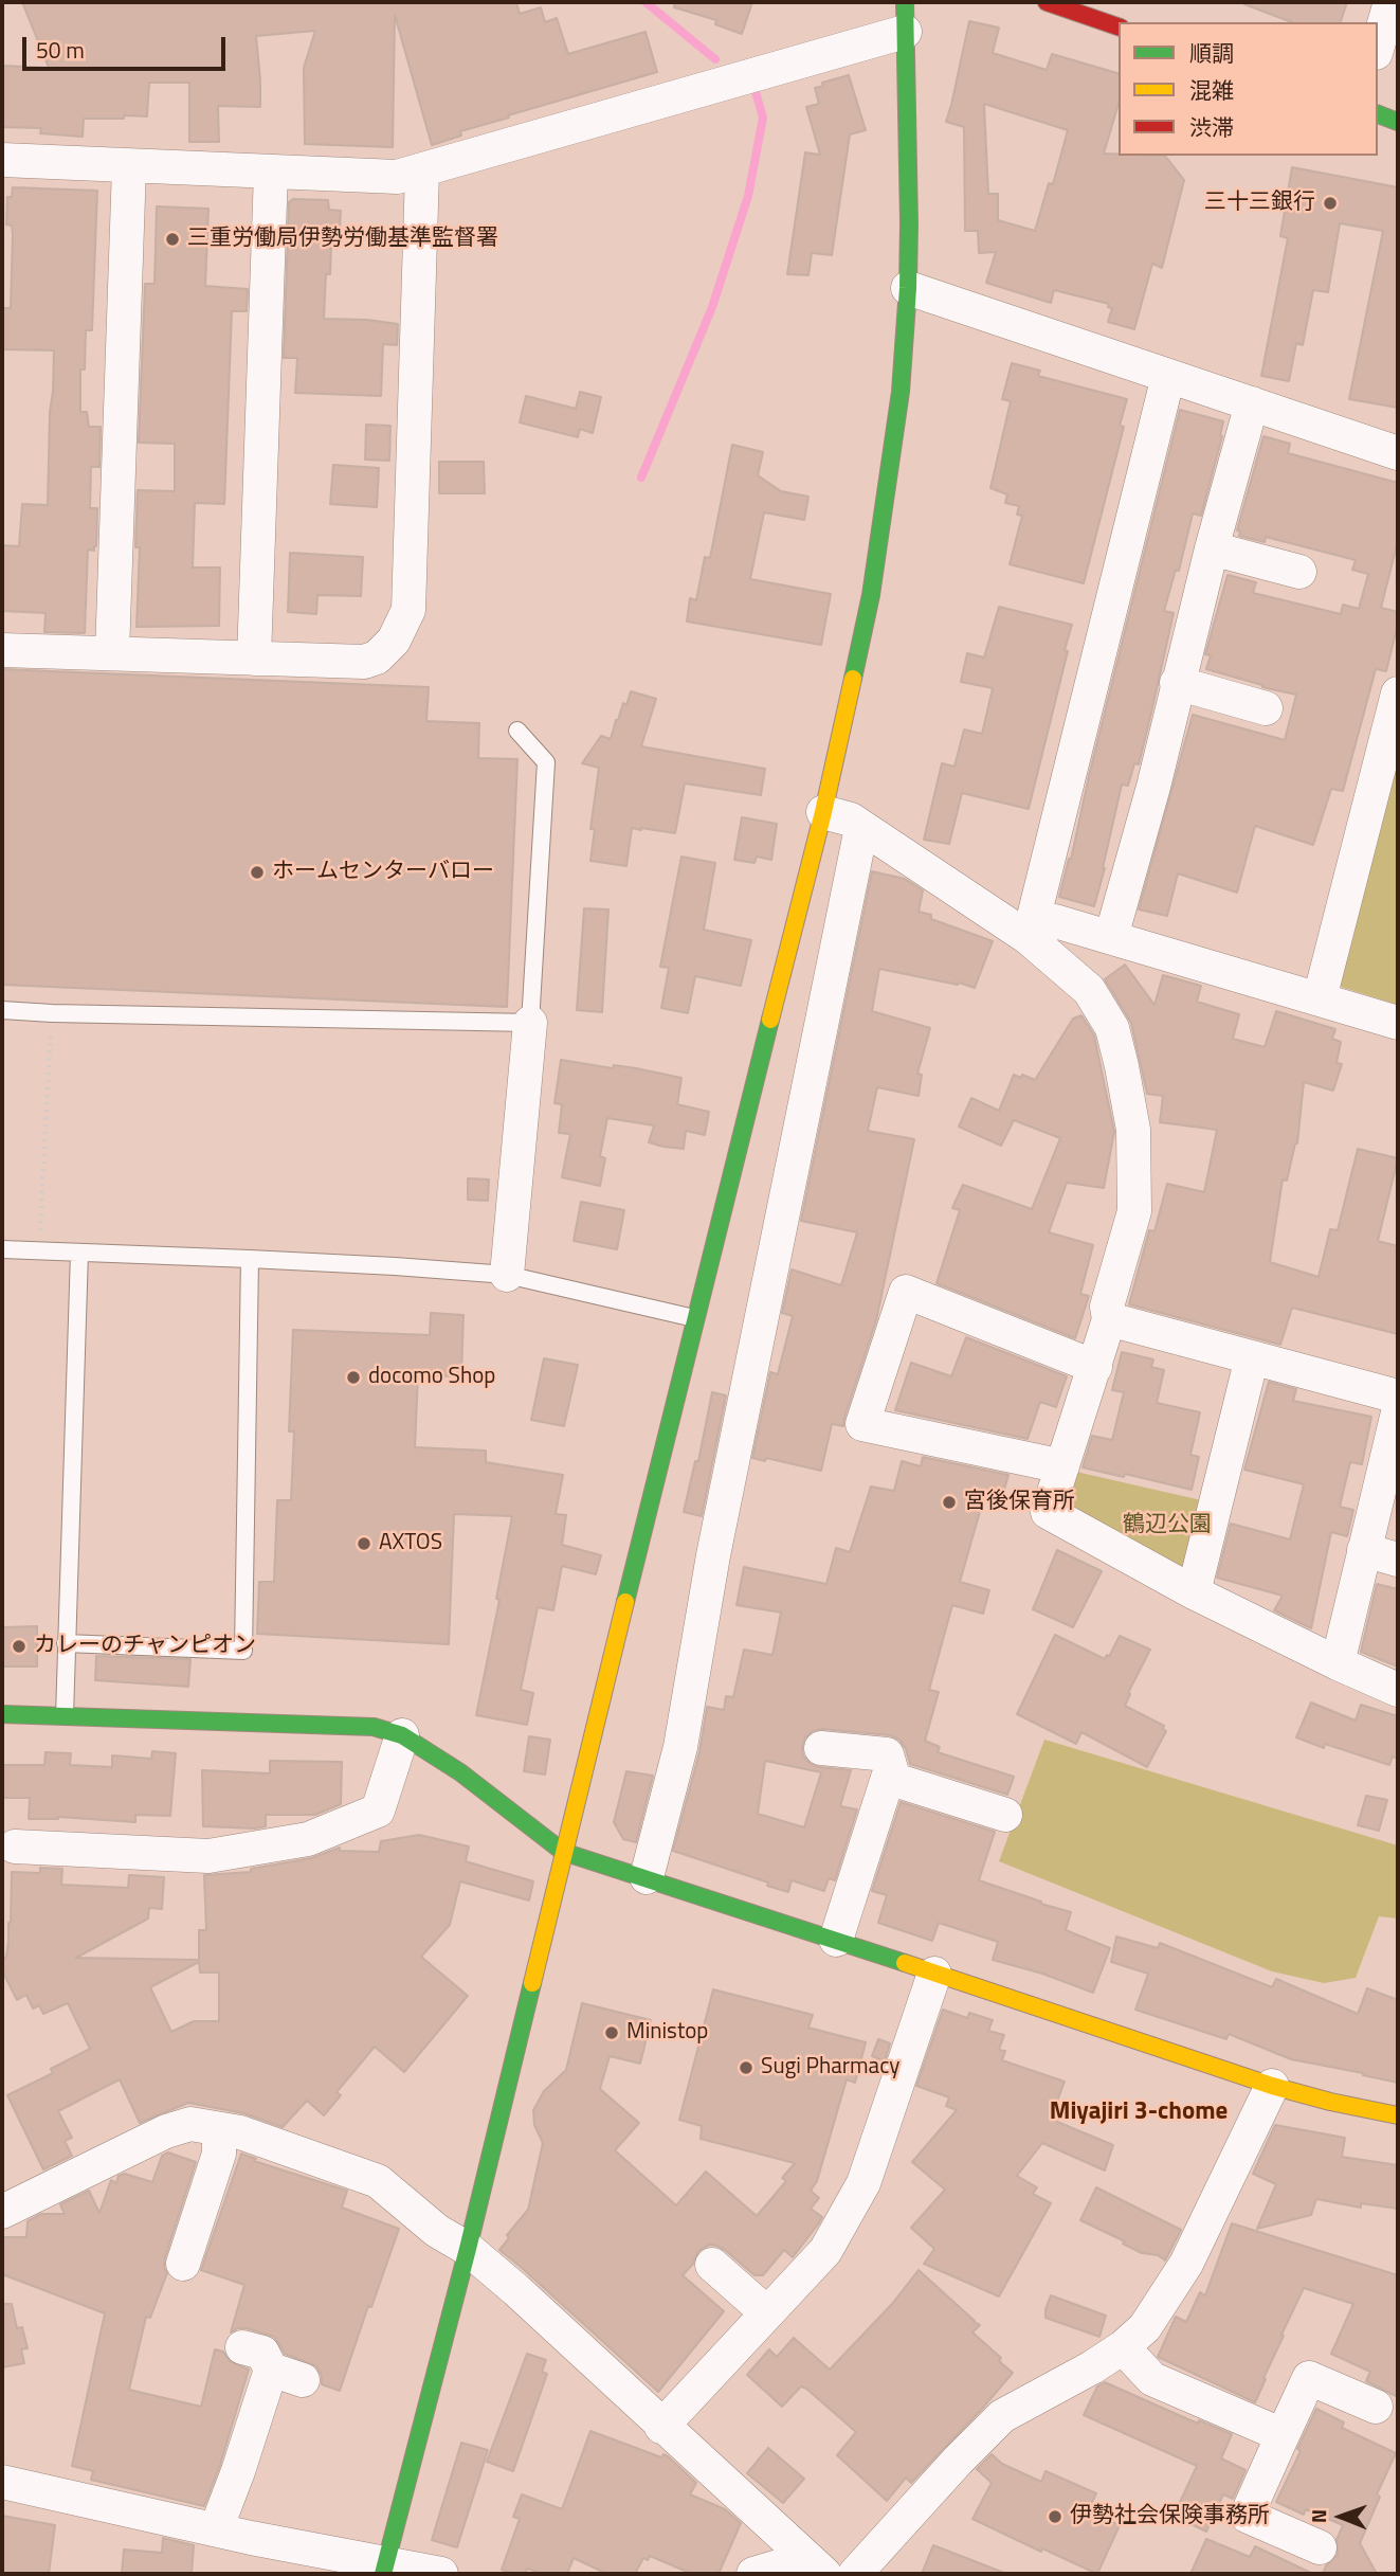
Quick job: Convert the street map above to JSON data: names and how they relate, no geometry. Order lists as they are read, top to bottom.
{
  "districts": ["Miyajiri 3-chome"],
  "parks": ["鶴辺公園"],
  "places": [
    "三十三銀行",
    "三重労働局伊勢労働基準監督署",
    "ホームセンターバロー",
    "docomo Shop",
    "宮後保育所",
    "AXTOS",
    "カレーのチャンピオン",
    "Ministop",
    "Sugi Pharmacy",
    "伊勢社会保険事務所"
  ],
  "legend": ["順調", "混雑", "渋滞"],
  "scale_bar": "50 m",
  "north": "left"
}
